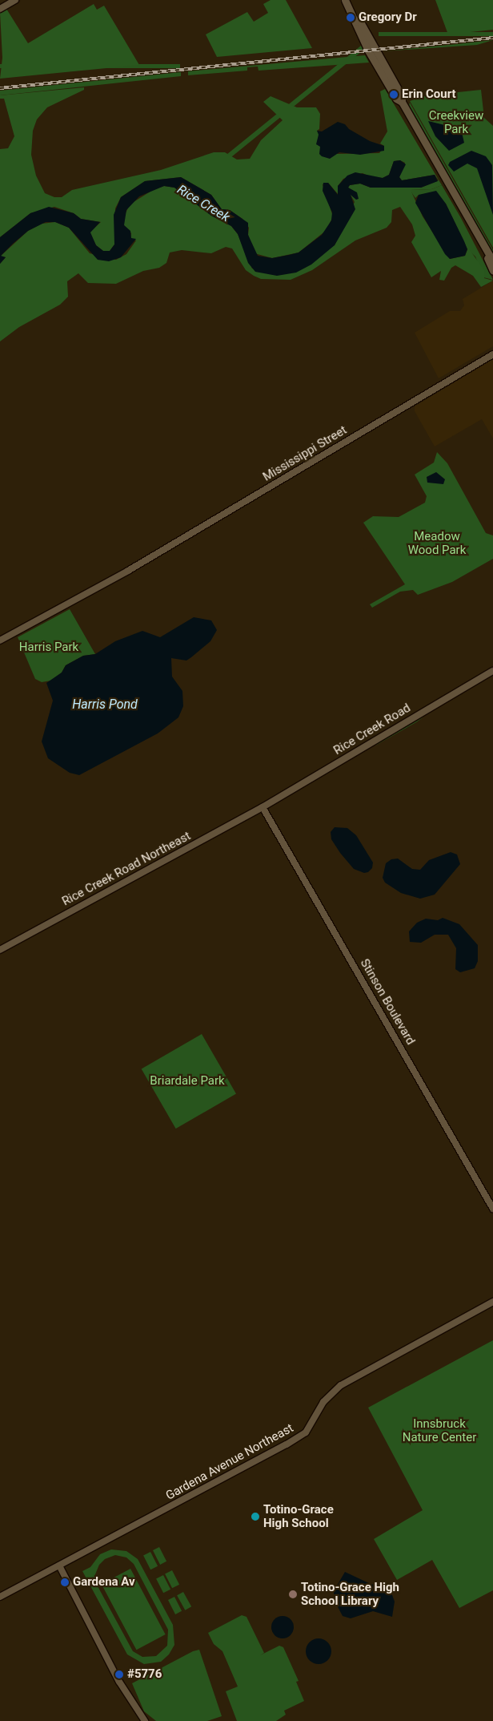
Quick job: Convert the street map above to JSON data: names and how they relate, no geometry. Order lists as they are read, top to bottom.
{
  "streets": {
    "street": [
      "Mississippi Street",
      "Rice Creek Road",
      "Rice Creek Road Northeast",
      "Stinson Boulevard",
      "Gardena Avenue Northeast"
    ]
  },
  "crossings": [
    ["Rice Creek Road", "Rice Creek Road Northeast"],
    ["Rice Creek Road", "Stinson Boulevard"],
    ["Rice Creek Road Northeast", "Stinson Boulevard"]
  ],
  "water": ["Rice Creek", "Harris Pond"],
  "parks": [
    "Creekview Park",
    "Meadow Wood Park",
    "Harris Park",
    "Briardale Park",
    "Innsbruck Nature Center"
  ],
  "places": [
    "Gregory Dr",
    "Erin Court",
    "Totino-Grace High School",
    "Gardena Av",
    "Totino-Grace High School Library",
    "#5776"
  ]
}
